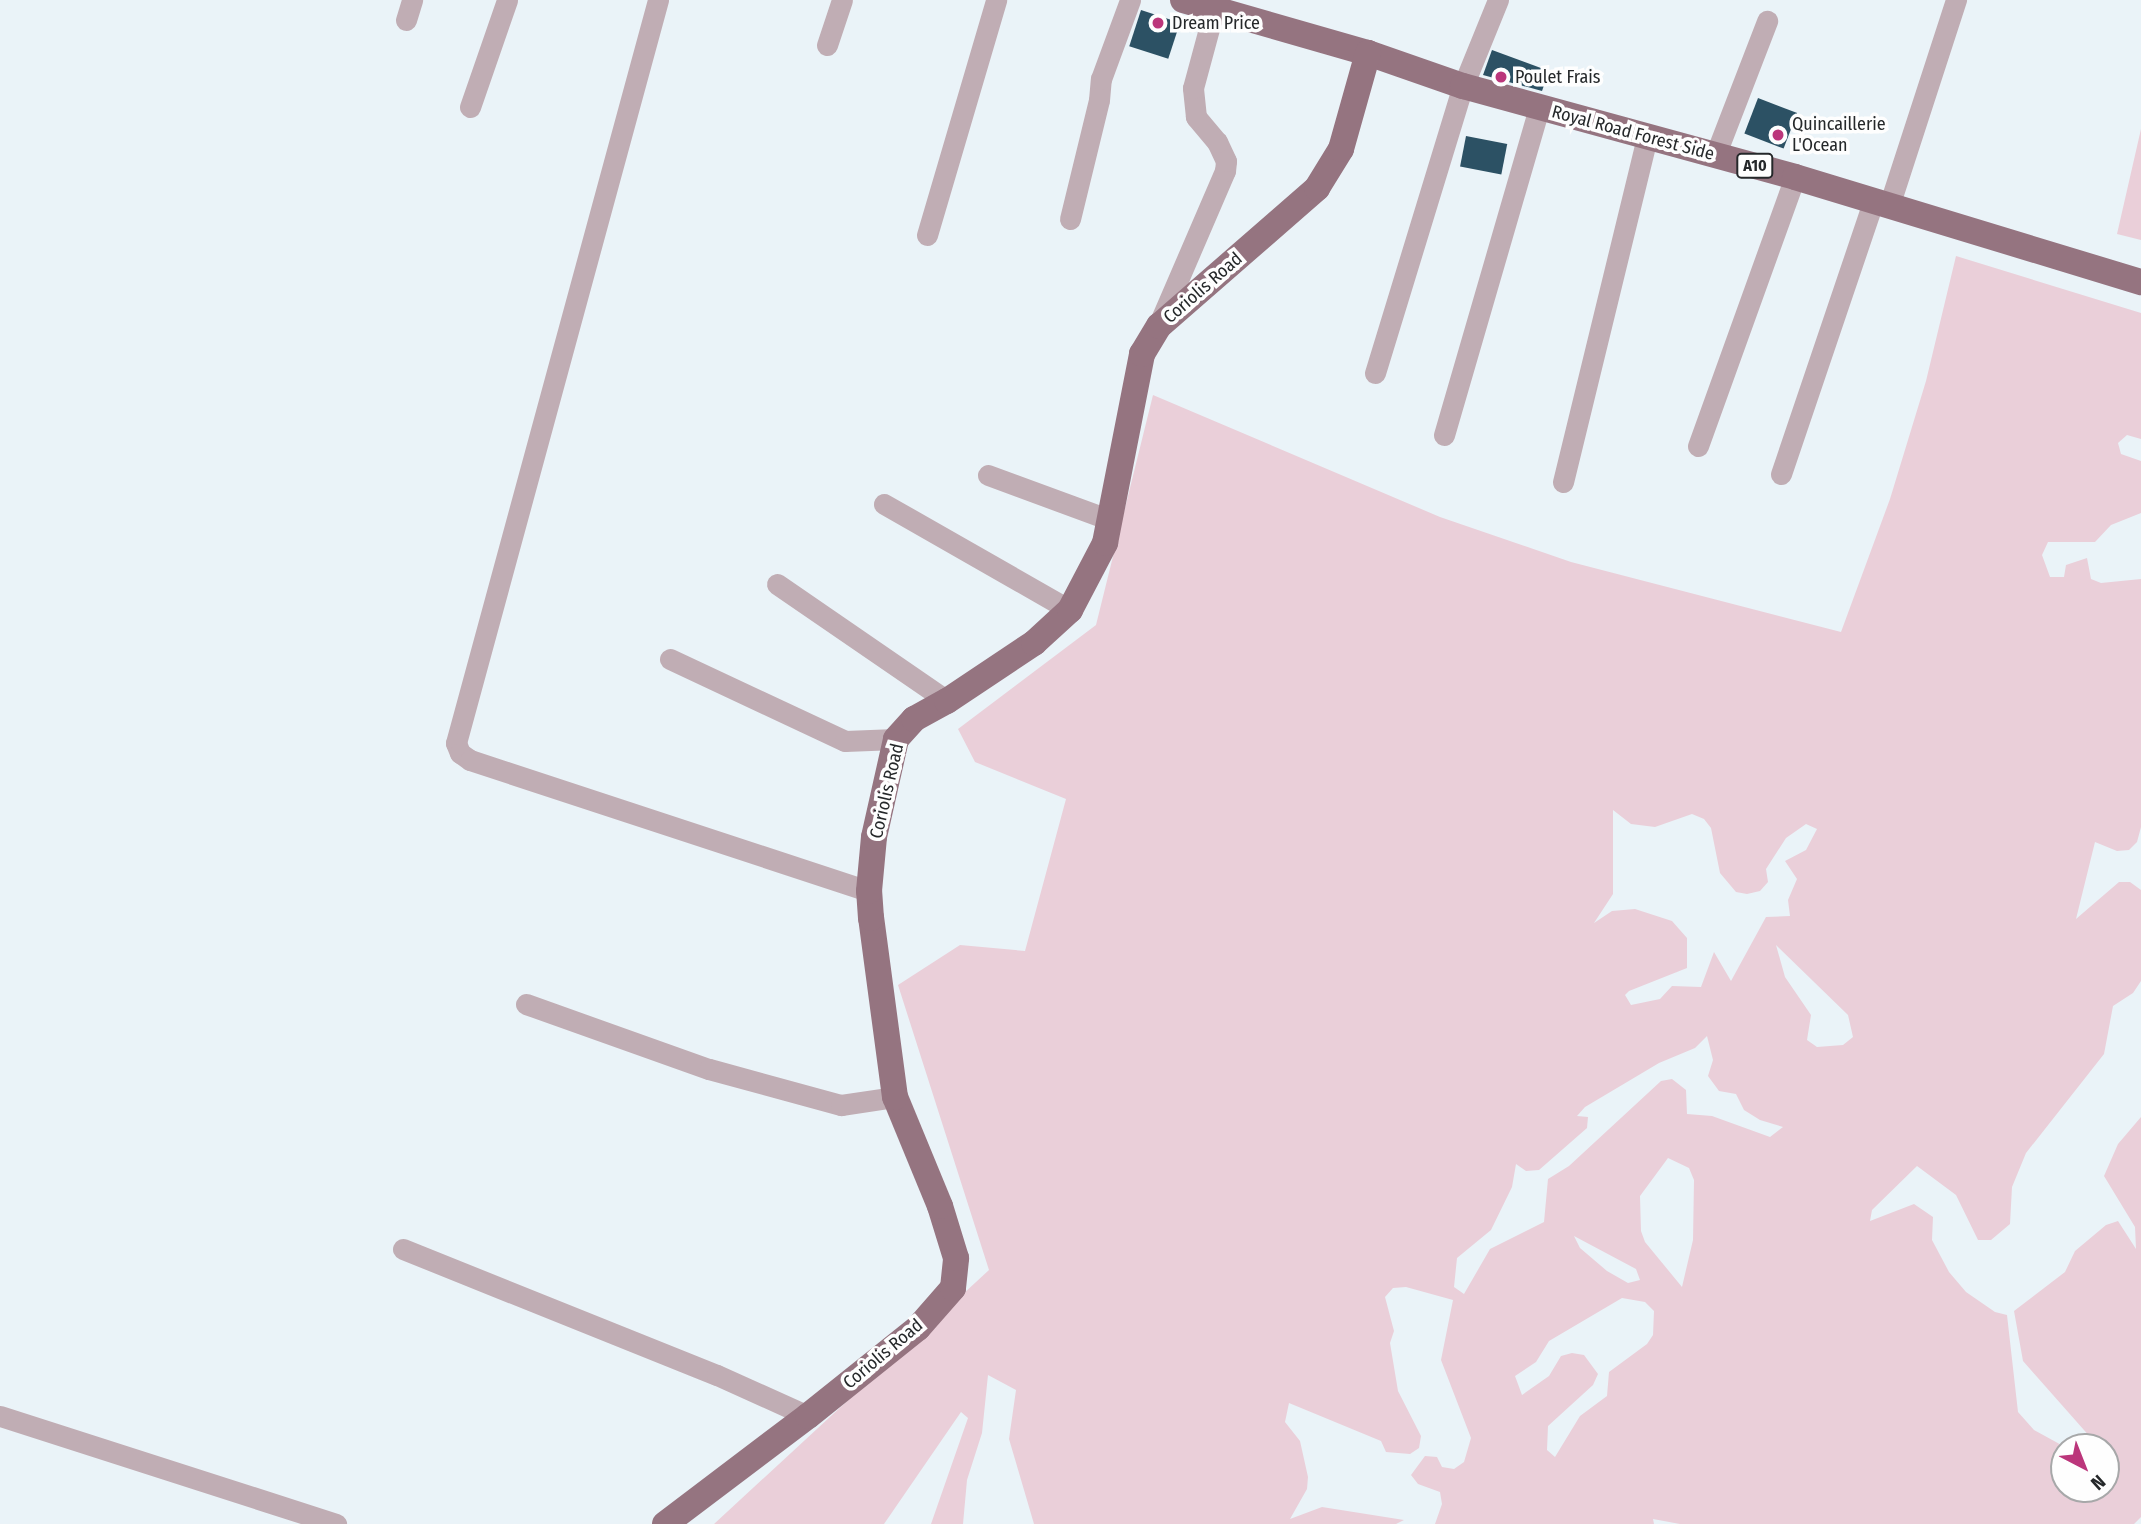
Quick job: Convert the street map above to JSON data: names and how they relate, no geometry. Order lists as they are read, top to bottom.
{
  "streets": {
    "main road": ["Royal Road Forest Side", "A10", "Coriolis Road"]
  },
  "crossings": [
    ["Royal Road Forest Side", "A10"],
    ["Royal Road Forest Side", "Coriolis Road"],
    ["A10", "Coriolis Road"]
  ],
  "places": ["Dream Price", "Poulet Frais", "Quincaillerie L'Ocean"],
  "north": "bottom right"
}
